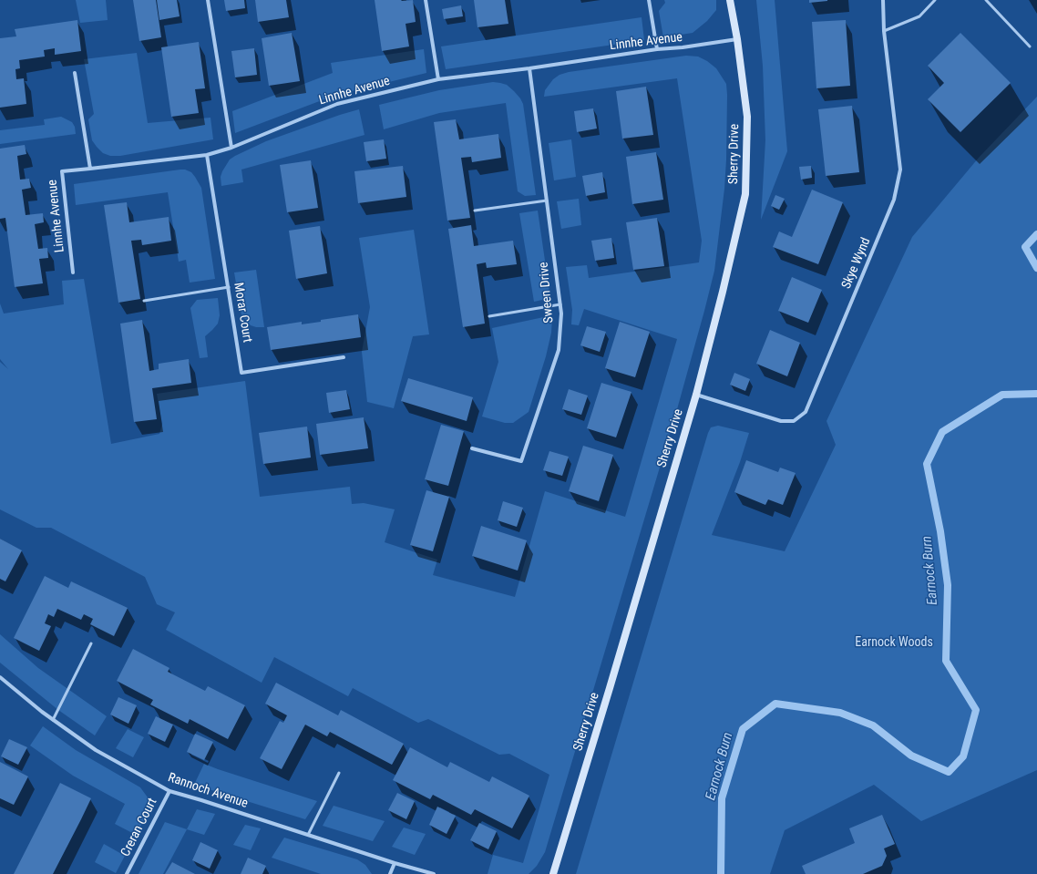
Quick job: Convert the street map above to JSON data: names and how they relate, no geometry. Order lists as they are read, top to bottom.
{
  "streets": {
    "street": [
      "Linnhe Avenue",
      "Sherry Drive",
      "Skye Wynd",
      "Sween Drive",
      "Morar Court",
      "Rannoch Avenue",
      "Creran Court"
    ]
  },
  "crossings": [
    ["Linnhe Avenue", "Sherry Drive"],
    ["Linnhe Avenue", "Sween Drive"],
    ["Linnhe Avenue", "Morar Court"],
    ["Sherry Drive", "Skye Wynd"],
    ["Rannoch Avenue", "Creran Court"]
  ],
  "water": ["Earnock Burn"],
  "parks": ["Earnock Woods"]
}
